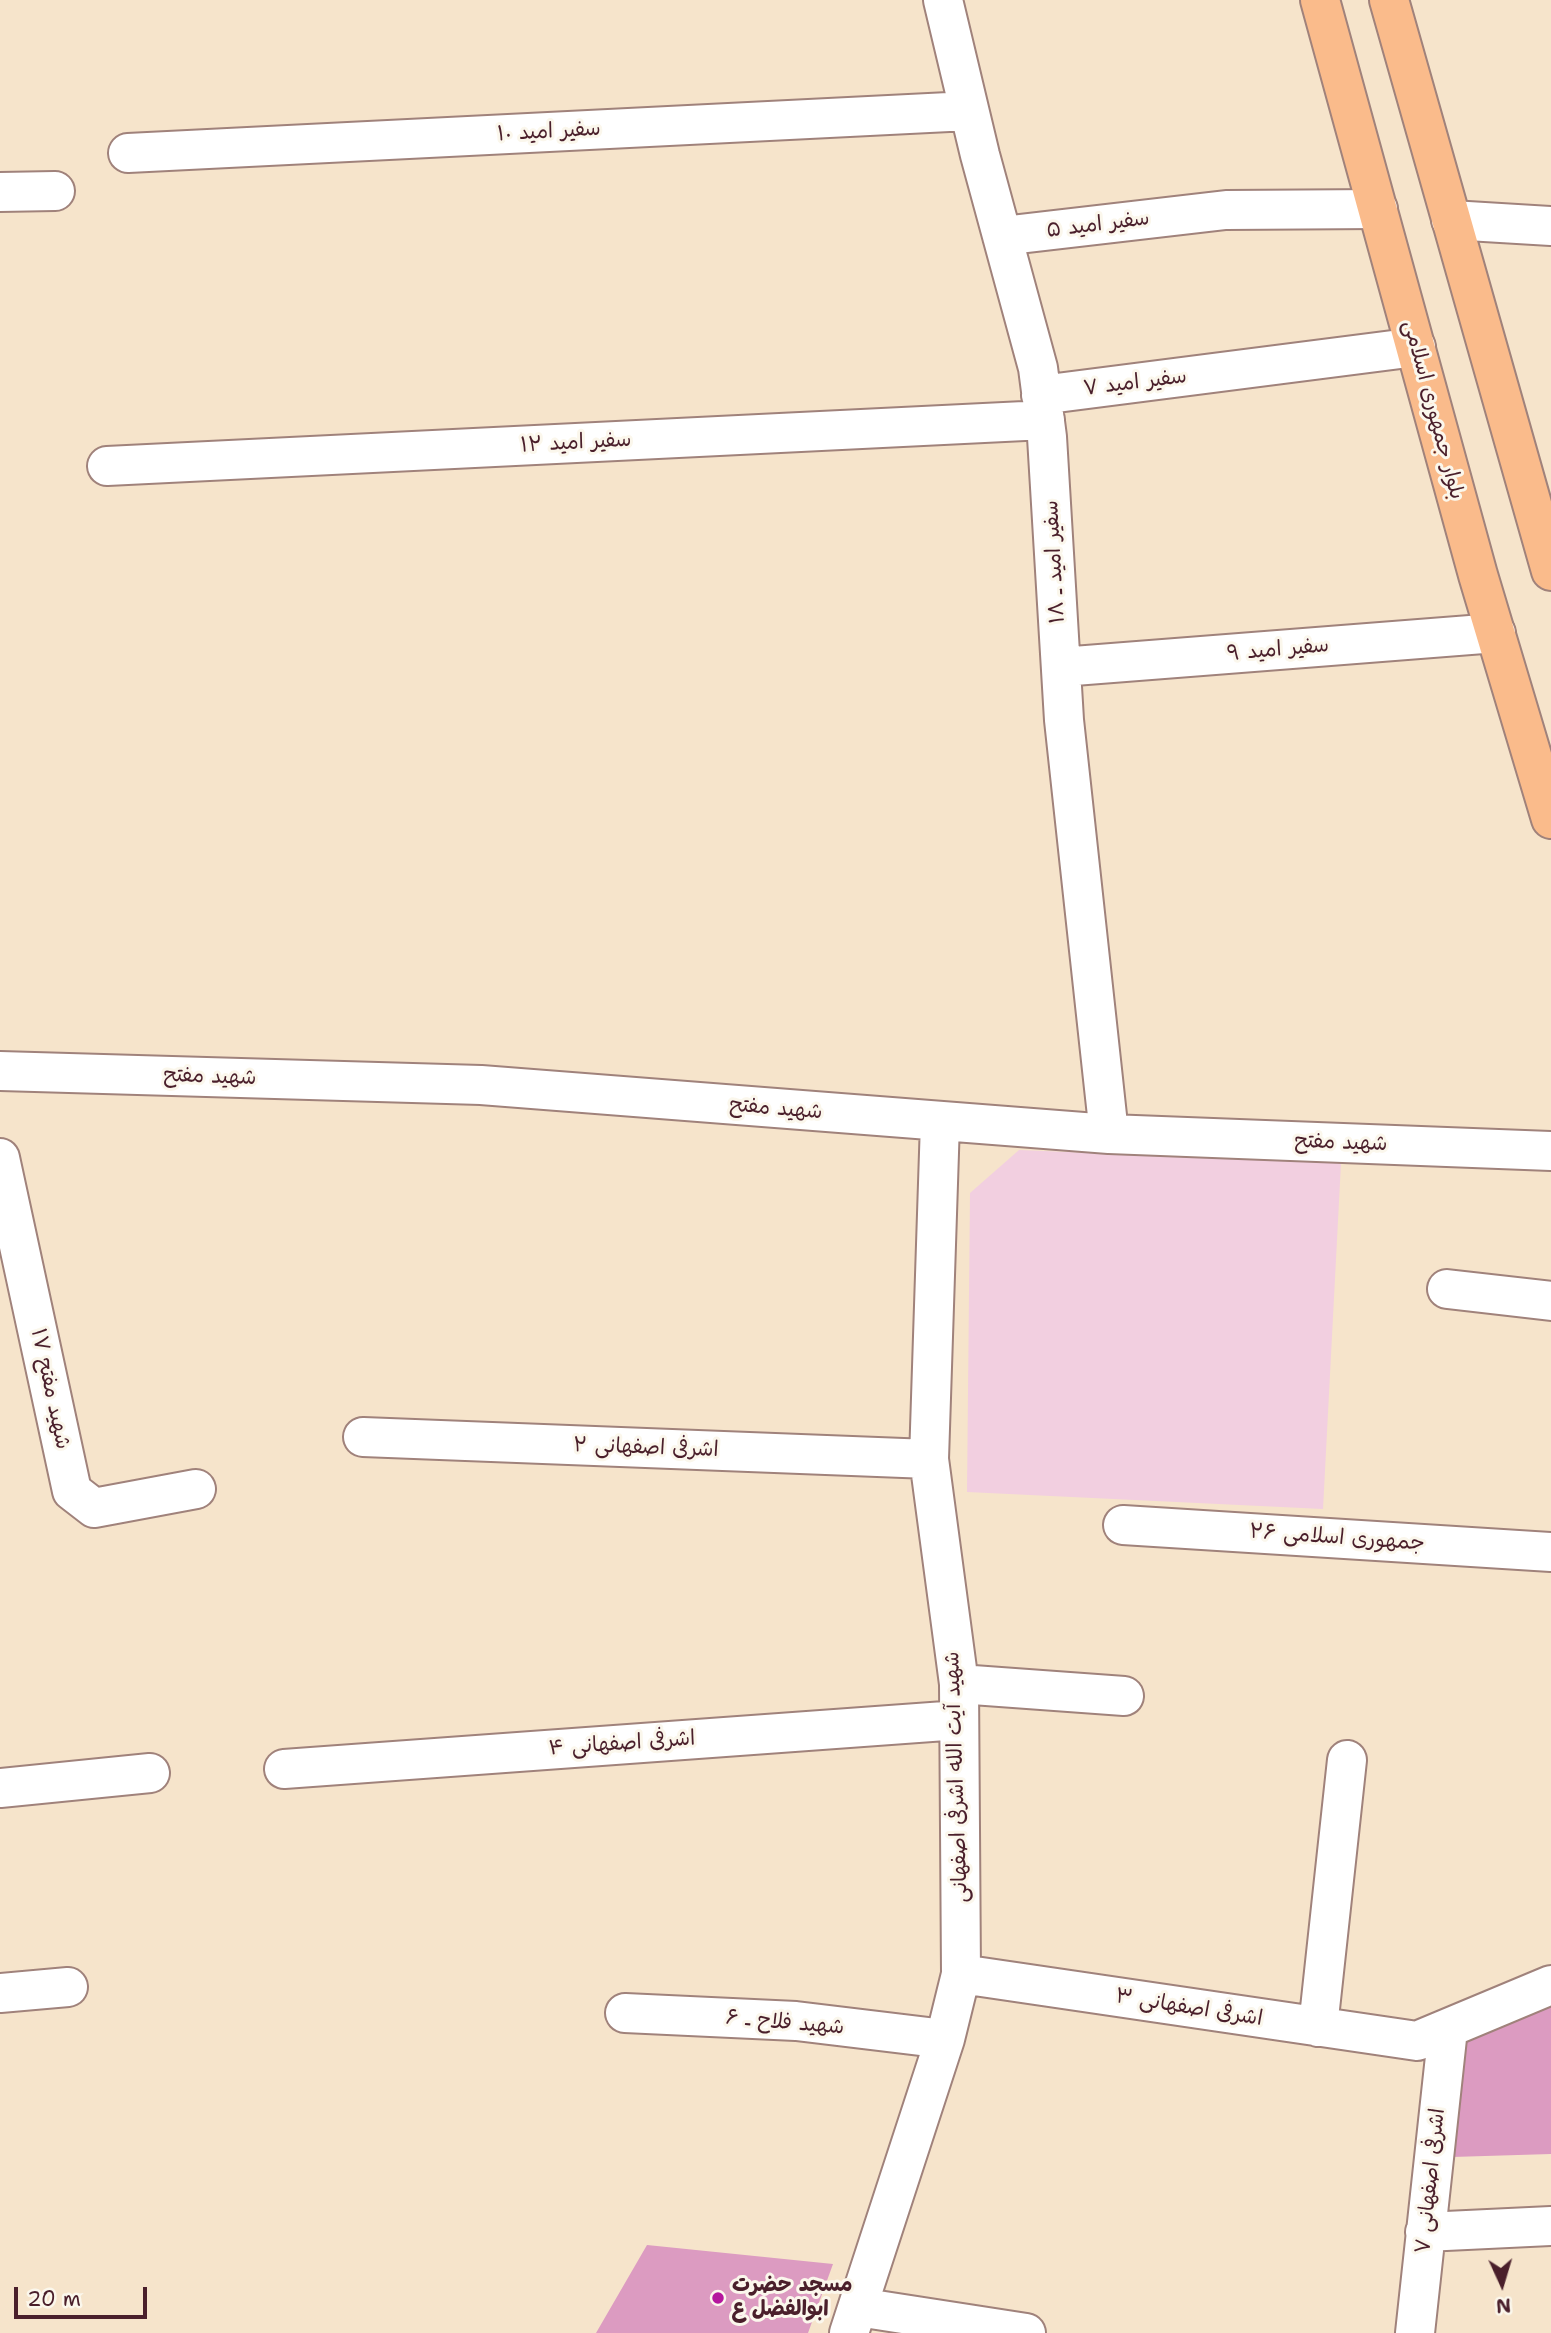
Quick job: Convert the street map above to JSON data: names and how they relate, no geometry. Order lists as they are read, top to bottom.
{
  "streets": {
    "main road": ["بلوار جمهوری اسلامی"],
    "street": [
      "سفیر امید ۱۰",
      "سفیر امید ۵",
      "سفیر امید ۷",
      "سفیر امید ۱۲",
      "سفیر امید ـ ۱۸",
      "سفیر امید ۹",
      "شهید مفتح",
      "شهید مفتح ۱۷",
      "اشرفی اصفهانی ۲",
      "جمهوری اسلامی ۲۶",
      "اشرفی اصفهانی ۴",
      "شهید آیت الله اشرفی اصفهانی",
      "اشرفی اصفهانی ۳",
      "شهید فلاح ـ ۶",
      "اشرفی اصفهانی ۷"
    ]
  },
  "crossings": [
    ["سفیر امید ۱۰", "سفیر امید ـ ۱۸"],
    ["سفیر امید ۵", "بلوار جمهوری اسلامی"],
    ["سفیر امید ۵", "سفیر امید ـ ۱۸"],
    ["سفیر امید ۷", "بلوار جمهوری اسلامی"],
    ["سفیر امید ۷", "سفیر امید ۱۲"],
    ["سفیر امید ۷", "سفیر امید ـ ۱۸"],
    ["بلوار جمهوری اسلامی", "سفیر امید ۹"],
    ["سفیر امید ۱۲", "سفیر امید ـ ۱۸"],
    ["سفیر امید ـ ۱۸", "سفیر امید ۹"],
    ["سفیر امید ـ ۱۸", "شهید مفتح"],
    ["شهید مفتح", "شهید آیت الله اشرفی اصفهانی"],
    ["اشرفی اصفهانی ۲", "شهید آیت الله اشرفی اصفهانی"],
    ["اشرفی اصفهانی ۴", "شهید آیت الله اشرفی اصفهانی"],
    ["شهید آیت الله اشرفی اصفهانی", "اشرفی اصفهانی ۳"],
    ["شهید آیت الله اشرفی اصفهانی", "شهید فلاح ـ ۶"],
    ["اشرفی اصفهانی ۳", "اشرفی اصفهانی ۷"]
  ],
  "places": ["مسجد حضرت ابوالفضل ع"],
  "scale_bar": "20 m",
  "north": "bottom"
}
